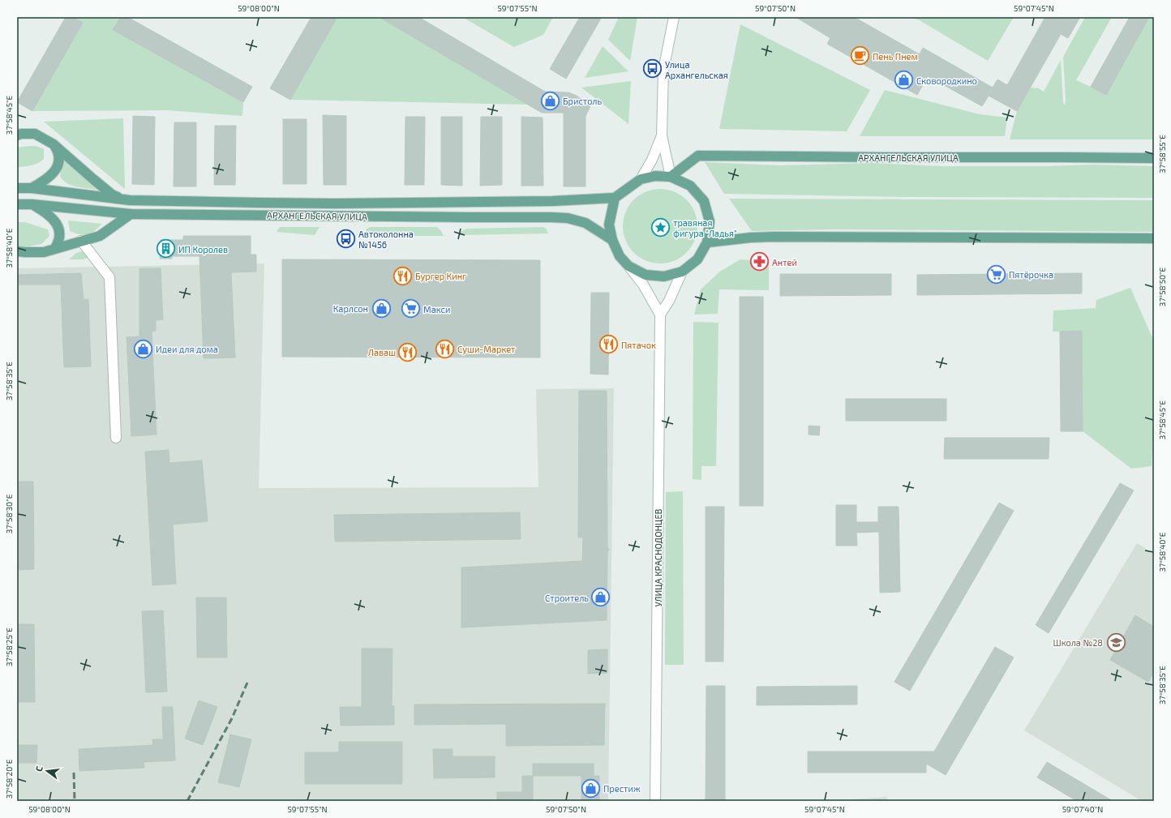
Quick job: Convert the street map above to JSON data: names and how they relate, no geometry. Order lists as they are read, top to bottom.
{
  "streets": {
    "main road": ["АРХАНГЕЛЬСКАЯ УЛИЦА", "УЛИЦА КРАСНОДОНЦЕВ"]
  },
  "crossings": [
    ["АРХАНГЕЛЬСКАЯ УЛИЦА", "УЛИЦА КРАСНОДОНЦЕВ"]
  ],
  "places": {
    "cafe": ["Пень Пнем"],
    "bus stop": ["Улица Архангельская", "Автоколонна №1456"],
    "shop": [
      "Сковородкино",
      "Бристоль",
      "Карлсон",
      "Идеи для дома",
      "Строитель",
      "Престиж"
    ],
    "place": ["травяная фигура \"Ладья\""],
    "building": ["ИП Королев"],
    "pharmacy": ["Антей"],
    "supermarket": ["Пятёрочка", "Макси"],
    "restaurant": [
      "Бургер Кинг",
      "Пятачок",
      "Суши-Маркет",
      "Лаваш"
    ],
    "school or university": ["Школа №28"]
  },
  "north": "left",
  "coordinates": [
    "59°08'00\"N",
    "59°07'55\"N",
    "59°07'50\"N",
    "59°07'45\"N",
    "37°58'45\"E",
    "37°58'55\"E",
    "37°58'40\"E",
    "37°58'50\"E",
    "37°58'35\"E",
    "37°58'30\"E",
    "37°58'25\"E",
    "37°58'20\"E",
    "59°07'40\"N"
  ]
}
